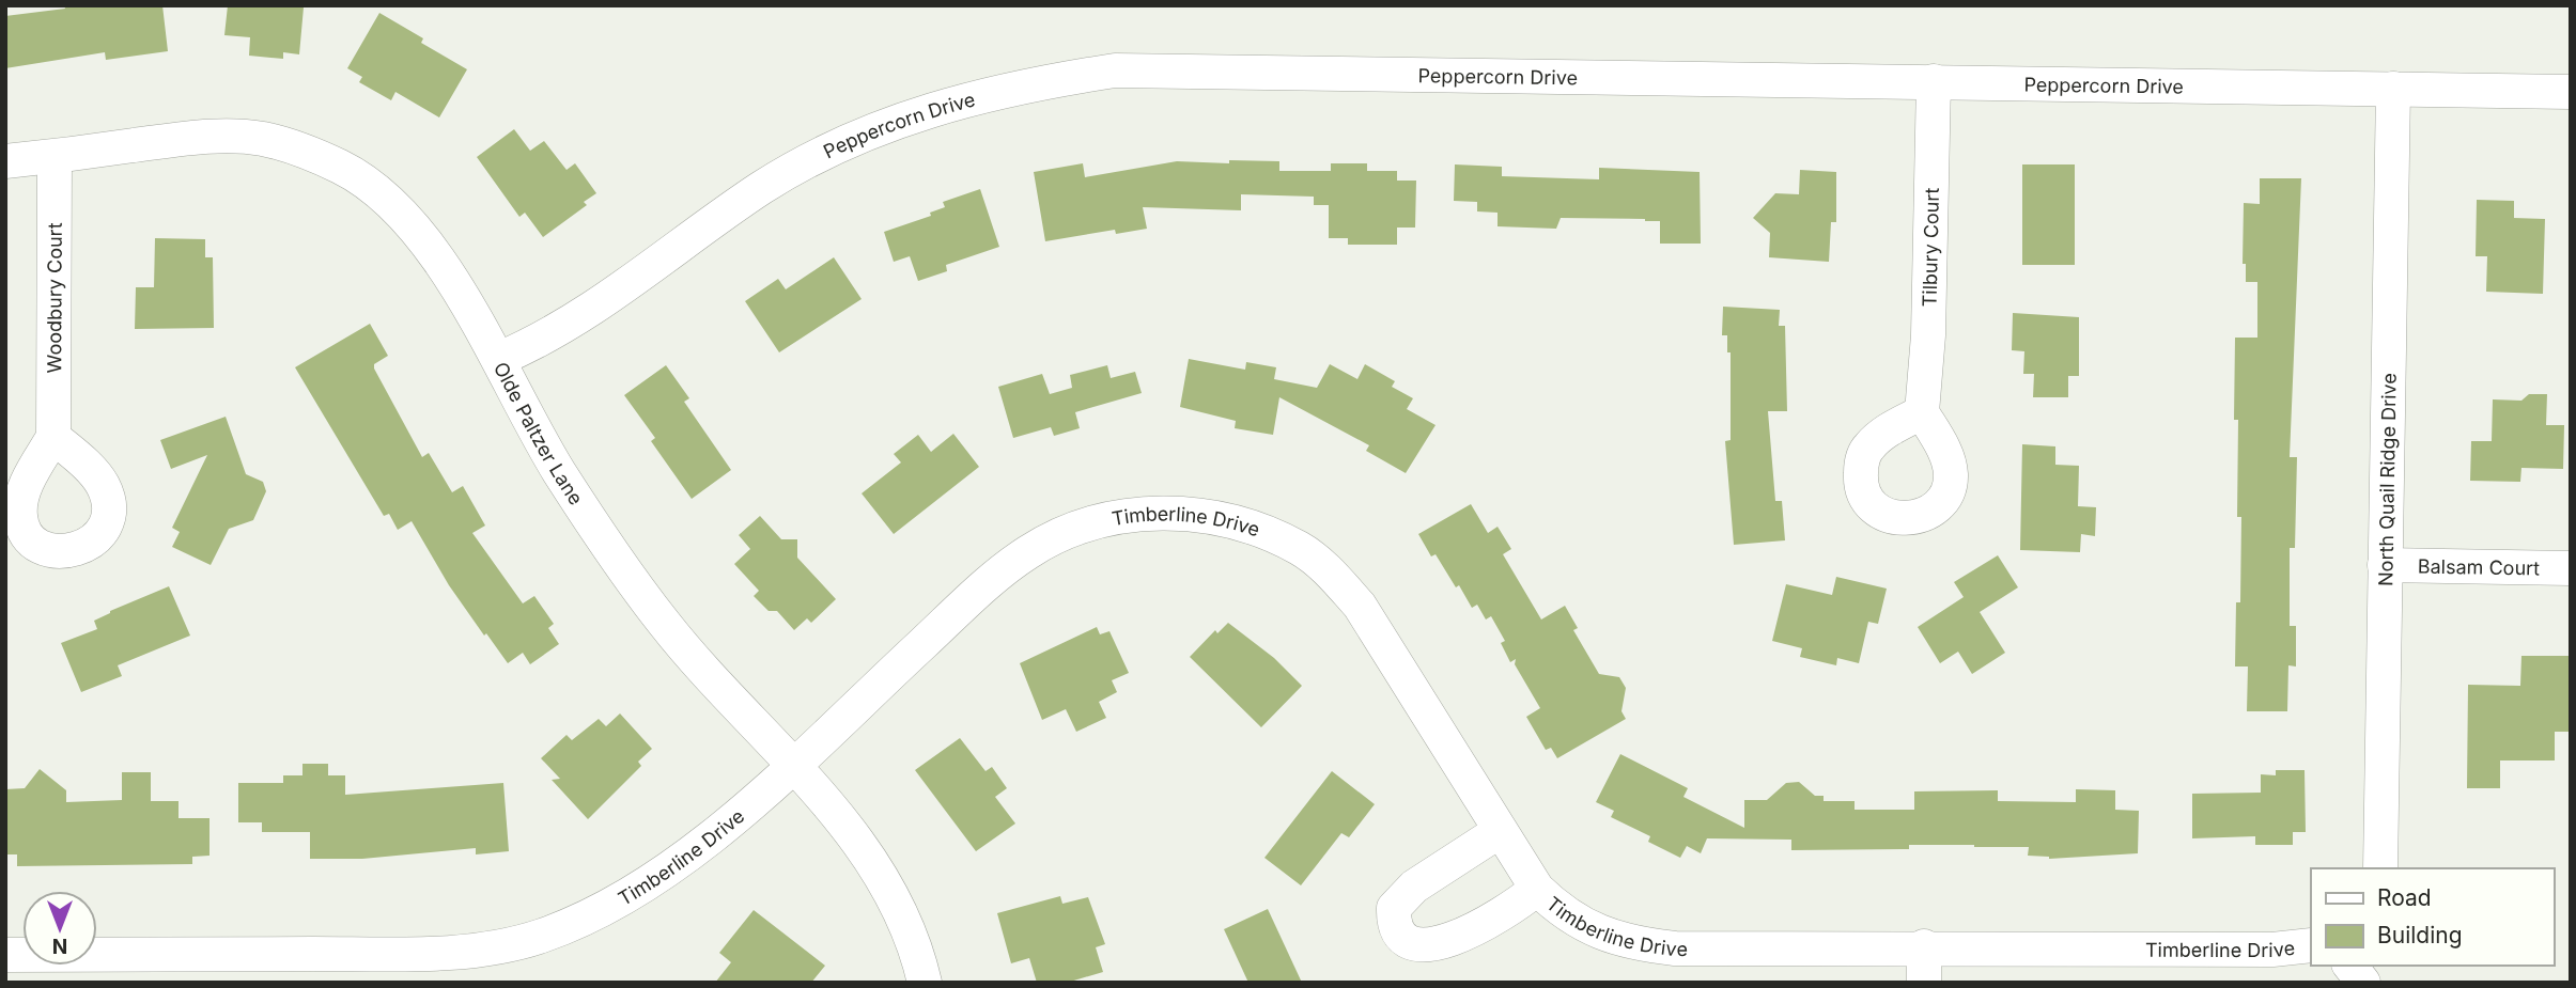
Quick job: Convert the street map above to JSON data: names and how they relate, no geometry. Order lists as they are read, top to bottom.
{
  "streets": {
    "street": [
      "Peppercorn Drive",
      "Tilbury Court",
      "Woodbury Court",
      "Olde Paltzer Lane",
      "North Quail Ridge Drive",
      "Timberline Drive",
      "Balsam Court"
    ]
  },
  "crossings": [
    ["Peppercorn Drive", "Tilbury Court"],
    ["Peppercorn Drive", "Olde Paltzer Lane"],
    ["Peppercorn Drive", "North Quail Ridge Drive"],
    ["Woodbury Court", "Olde Paltzer Lane"],
    ["Olde Paltzer Lane", "Timberline Drive"],
    ["North Quail Ridge Drive", "Balsam Court"]
  ],
  "legend": ["Road", "Building"],
  "north": "bottom"
}
